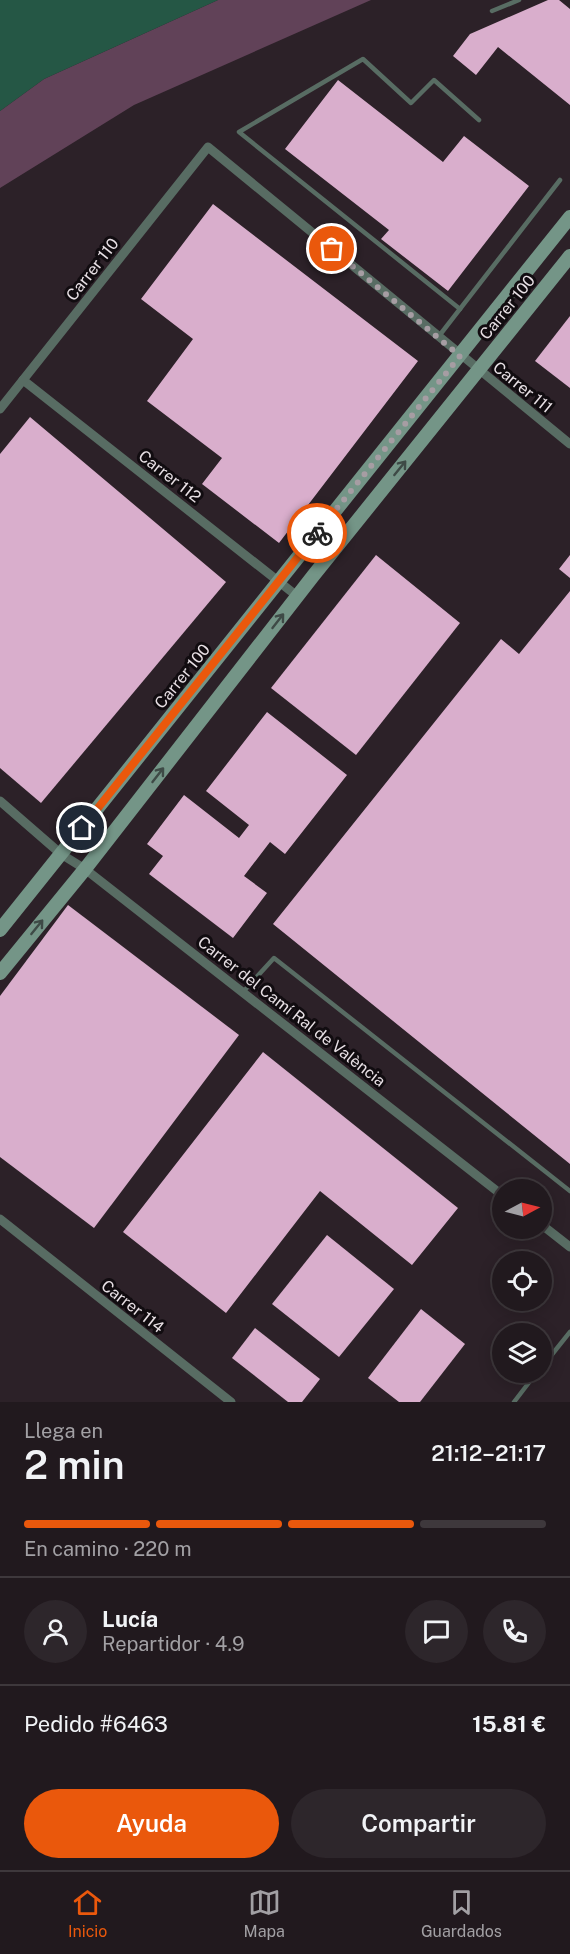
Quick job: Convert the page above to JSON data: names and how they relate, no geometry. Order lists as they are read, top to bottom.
{
  "streets": {
    "street": [
      "Carrer 110",
      "Carrer 100",
      "Carrer 111",
      "Carrer 112",
      "Carrer del Camí Ral de València",
      "Carrer 114"
    ]
  },
  "crossings": [
    ["Carrer 110", "Carrer 111"],
    ["Carrer 110", "Carrer 112"],
    ["Carrer 100", "Carrer 111"],
    ["Carrer 100", "Carrer 112"],
    ["Carrer 100", "Carrer del Camí Ral de València"]
  ],
  "north": "right",
  "page": {
    "heading": ["2 min", "Llega en", "21:12–21:17"],
    "panel": [
      "Lucía",
      "Repartidor · 4.9",
      "Pedido #6463",
      "15.81 €"
    ],
    "bar": "En camino · 220 m",
    "buttons": ["Ayuda", "Compartir"],
    "tabs": ["Inicio", "Mapa", "Guardados"]
  }
}
